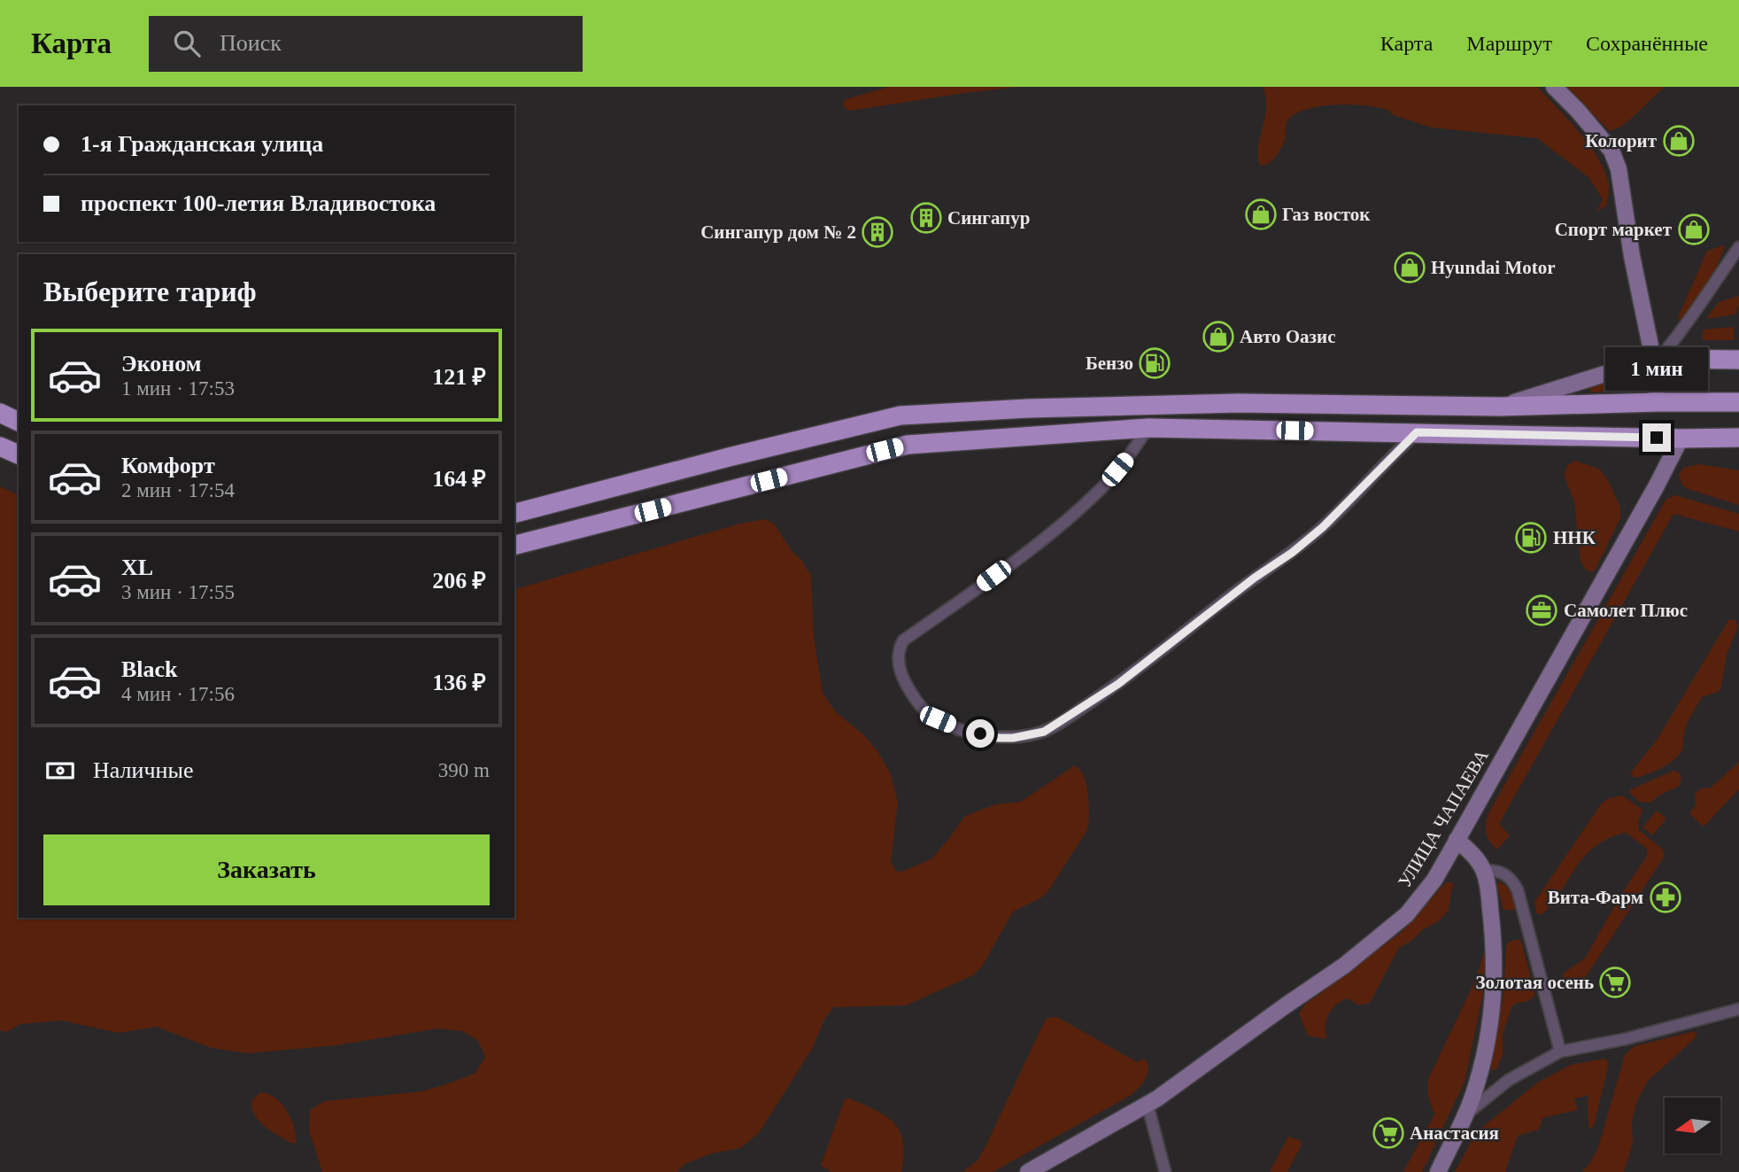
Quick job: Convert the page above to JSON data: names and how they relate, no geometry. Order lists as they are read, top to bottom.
{
  "streets": {
    "main road": ["УЛИЦА ЧАПАЕВА"]
  },
  "places": {
    "shop": [
      "Колорит",
      "Газ восток",
      "Спорт маркет",
      "Hyundai Motor",
      "Авто Оазис"
    ],
    "building": ["Сингапур", "Сингапур дом № 2"],
    "fuel station": ["Бензо", "ННК"],
    "office": ["Самолет Плюс"],
    "pharmacy": ["Вита-Фарм"],
    "supermarket": ["Золотая осень", "Анастасия"]
  },
  "north": "left",
  "page": {
    "header": "Карта",
    "search": "Поиск",
    "nav": ["Карта", "Маршрут", "Сохранённые"],
    "banner": ["1-я Гражданская улица", "проспект 100-летия Владивостока"],
    "heading": "Выберите тариф",
    "list": [
      {
        "name": "Эконом",
        "note": "1 мин · 17:53",
        "value": "121 ₽"
      },
      {
        "name": "Комфорт",
        "note": "2 мин · 17:54",
        "value": "164 ₽"
      },
      {
        "name": "XL",
        "note": "3 мин · 17:55",
        "value": "206 ₽"
      },
      {
        "name": "Black",
        "note": "4 мин · 17:56",
        "value": "136 ₽"
      }
    ],
    "bubble": "1 мин",
    "pay": ["Наличные", "390 m"],
    "buttons": "Заказать"
  }
}
